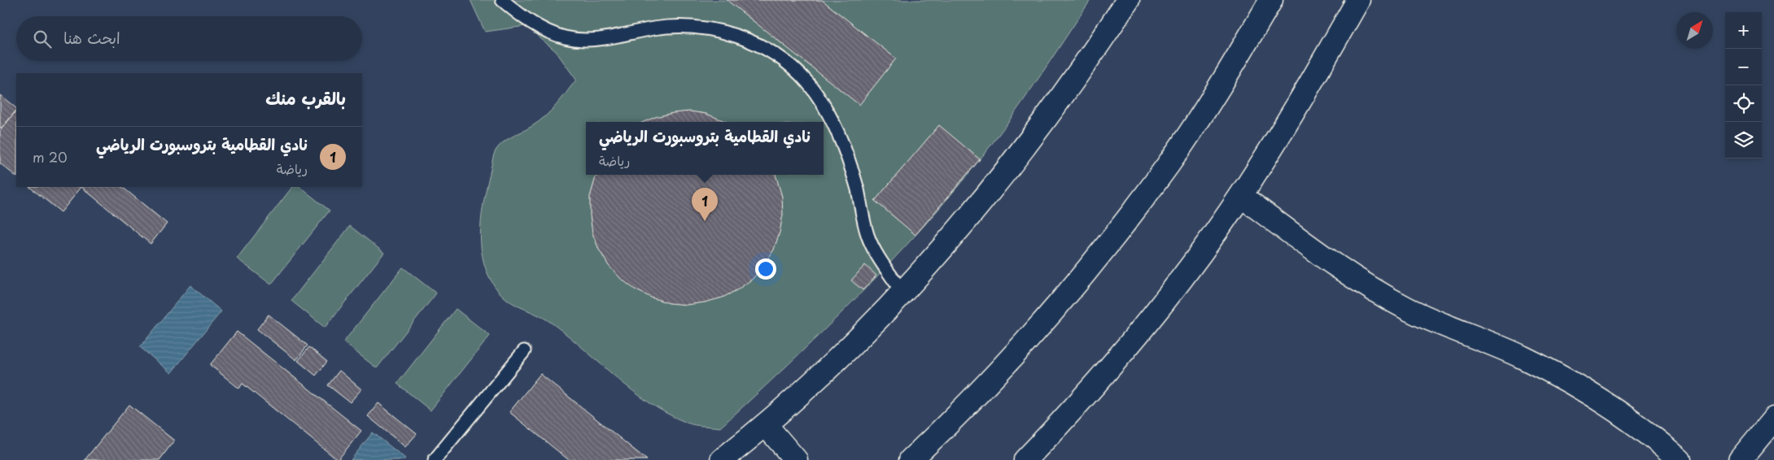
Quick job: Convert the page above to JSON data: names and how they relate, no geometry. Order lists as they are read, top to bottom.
{
  "north": "top right",
  "page": {
    "map_buttons": ["+", "−"],
    "search": "ابحث هنا",
    "heading": "بالقرب منك",
    "popup": ["نادي القطامية بتروسبورت الرياضي", "رياضة"],
    "list": [
      {
        "mark": "1",
        "name": "نادي القطامية بتروسبورت الرياضي",
        "note": "رياضة",
        "value": "20 m"
      }
    ],
    "pins": "1"
  }
}
